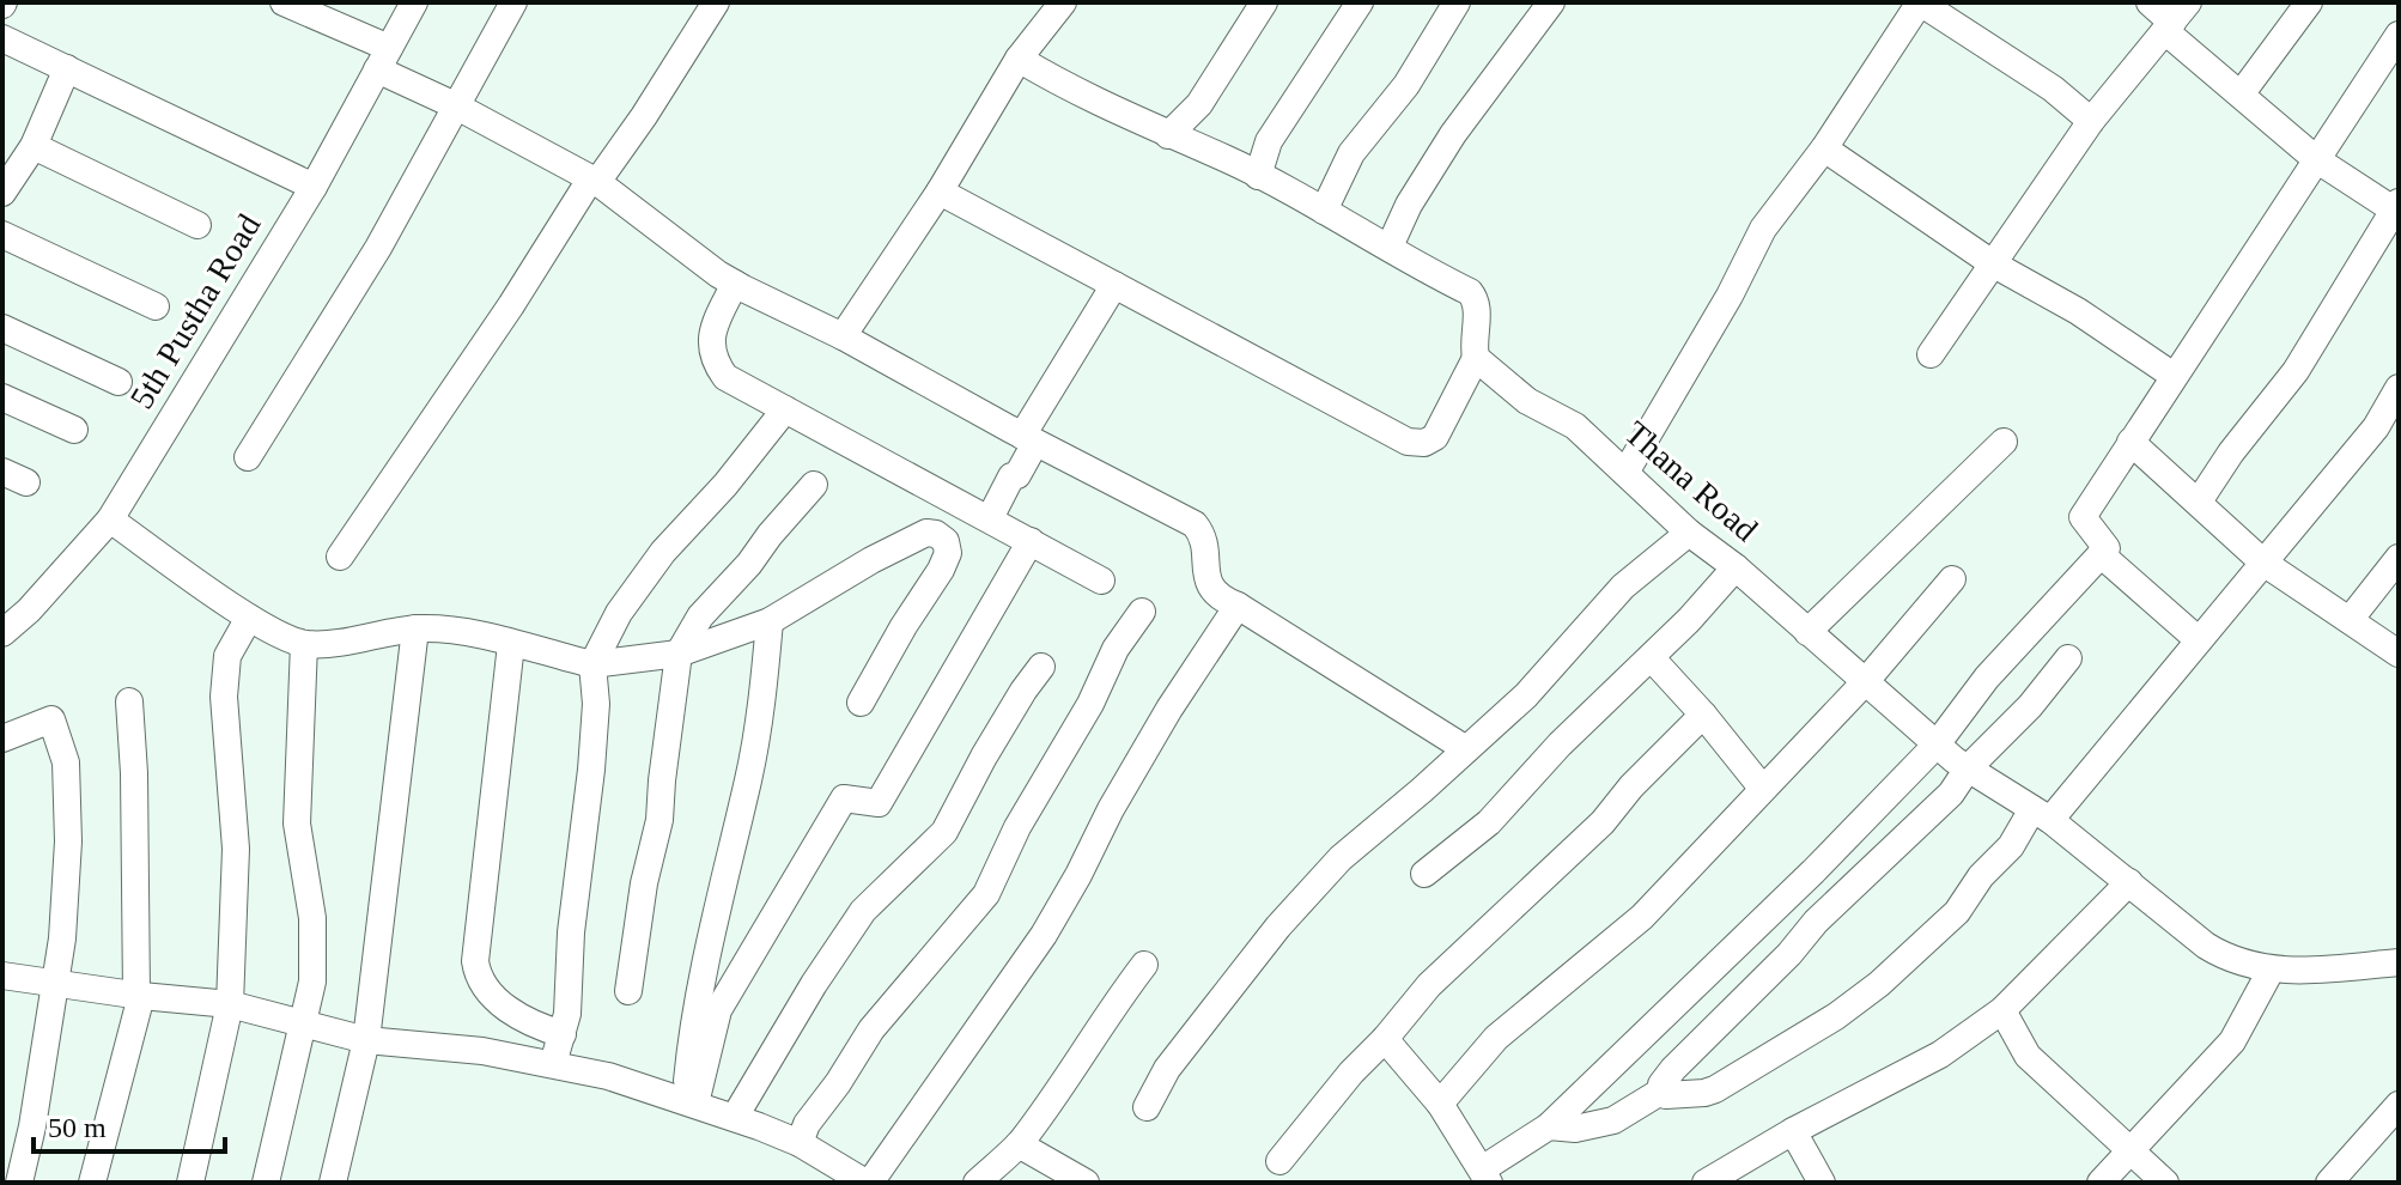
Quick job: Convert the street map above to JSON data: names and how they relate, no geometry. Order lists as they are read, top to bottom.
{
  "streets": {
    "street": ["5th Pustha Road", "Thana Road"]
  },
  "scale_bar": "50 m"
}
